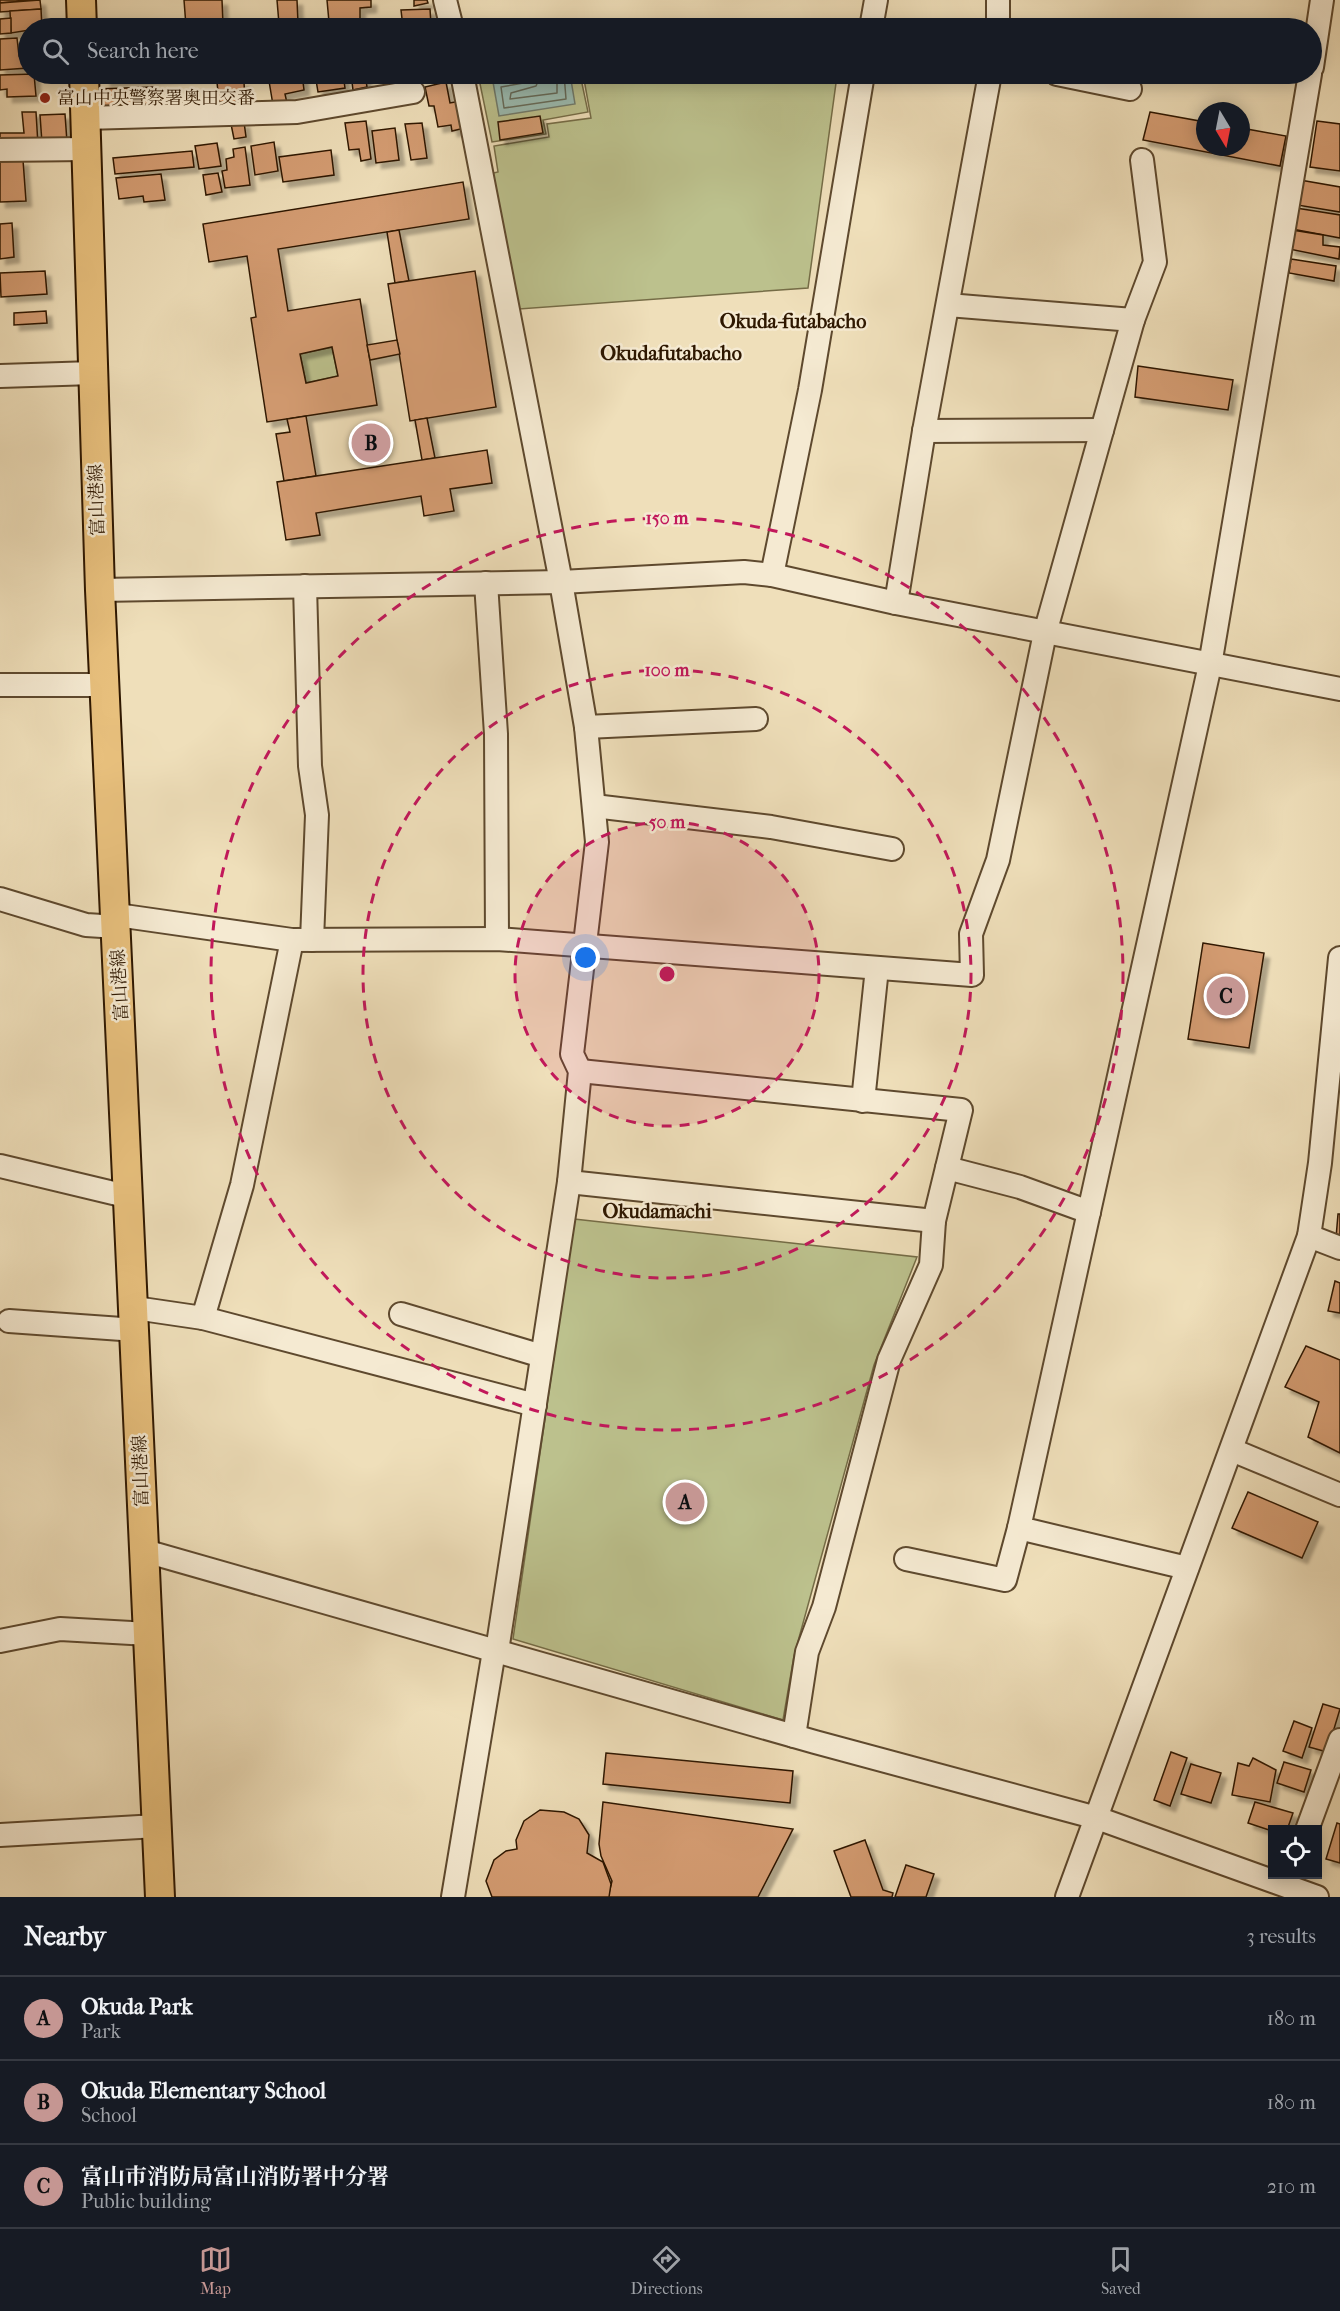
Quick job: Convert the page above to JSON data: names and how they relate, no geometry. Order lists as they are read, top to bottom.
{
  "streets": {
    "main road": ["富山港線"]
  },
  "districts": ["Okuda-futabacho", "Okudafutabacho", "Okudamachi"],
  "places": ["富山中央警察署奥田交番"],
  "north": "bottom",
  "page": {
    "search": "Search here",
    "pins": ["B", "C", "A"],
    "heading": ["Nearby", "3 results"],
    "list": [
      {
        "mark": "A",
        "name": "Okuda Park",
        "note": "Park",
        "value": "180 m"
      },
      {
        "mark": "B",
        "name": "Okuda Elementary School",
        "note": "School",
        "value": "180 m"
      },
      {
        "mark": "C",
        "name": "富山市消防局富山消防署中分署",
        "note": "Public building",
        "value": "210 m"
      }
    ],
    "nav": ["Map", "Directions", "Saved"]
  },
  "rings": ["150 m", "100 m", "50 m"]
}
